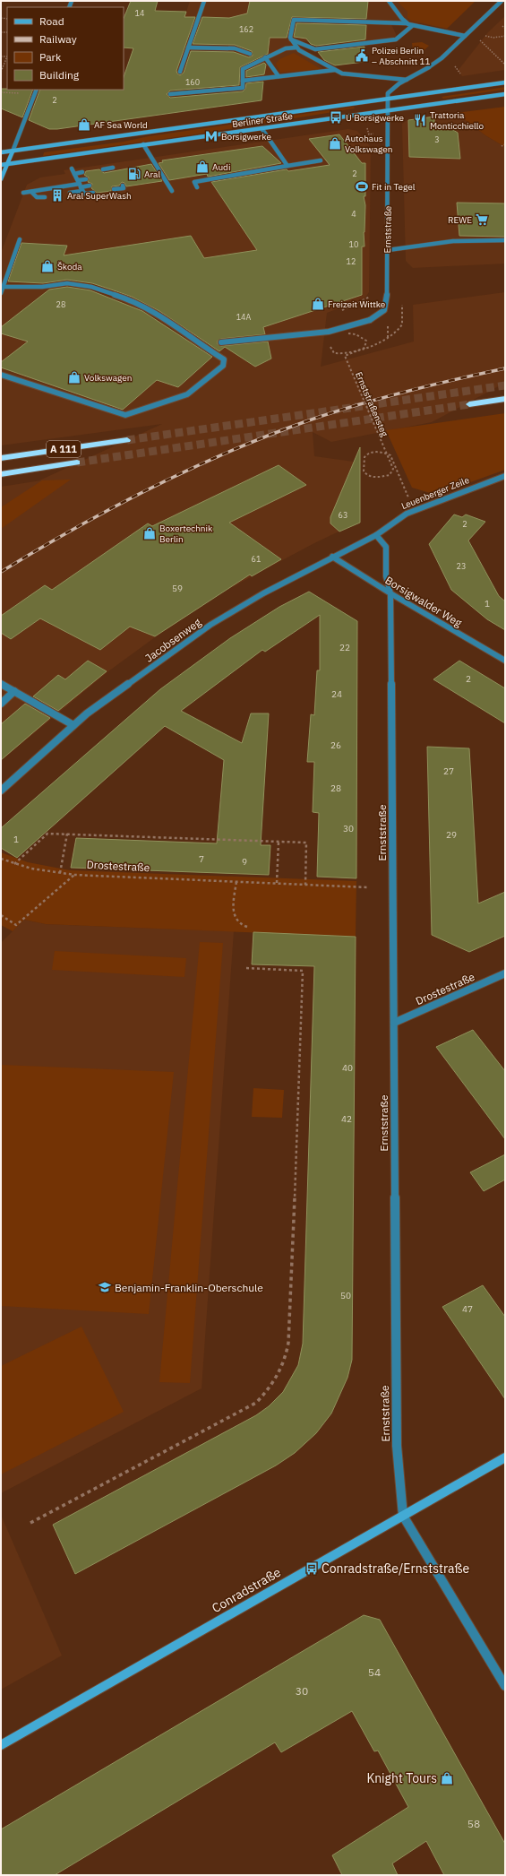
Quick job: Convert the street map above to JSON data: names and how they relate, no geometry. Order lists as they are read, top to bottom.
{
  "streets": {
    "highway": ["A 111"],
    "main road": ["Berliner Straße", "Conradstraße"],
    "street": [
      "Ernststraße",
      "Leuenberger Zeile",
      "Borsigwalder Weg",
      "Jacobsenweg",
      "Drostestraße"
    ],
    "path": ["Ernststraßensteg"]
  },
  "crossings": [
    ["Berliner Straße", "Ernststraße"],
    ["Ernststraße", "Leuenberger Zeile"],
    ["Ernststraße", "Borsigwalder Weg"],
    ["Ernststraße", "Jacobsenweg"],
    ["Ernststraße", "Drostestraße"],
    ["Ernststraße", "Conradstraße"],
    ["Leuenberger Zeile", "Jacobsenweg"],
    ["Borsigwalder Weg", "Jacobsenweg"]
  ],
  "places": {
    "public building": ["Polizei Berlin – Abschnitt 11"],
    "bus stop": ["U Borsigwerke", "Conradstraße/Ernststraße"],
    "restaurant": ["Trattoria Monticchiello"],
    "shop": [
      "AF Sea World",
      "Autohaus Volkswagen",
      "Audi",
      "Škoda",
      "Freizeit Wittke",
      "Volkswagen",
      "Boxertechnik Berlin",
      "Knight Tours"
    ],
    "metro station": ["Borsigwerke"],
    "fuel station": ["Aral"],
    "sports": ["Fit in Tegel"],
    "building": ["Aral SuperWash"],
    "supermarket": ["REWE"],
    "school or university": ["Benjamin-Franklin-Oberschule"]
  },
  "house_numbers": [
    "14",
    "162",
    "160",
    "2",
    "3",
    "2",
    "4",
    "10",
    "12",
    "28",
    "14A",
    "63",
    "2",
    "61",
    "23",
    "59",
    "1",
    "22",
    "2",
    "24",
    "26",
    "27",
    "28",
    "30",
    "29",
    "1",
    "7",
    "9",
    "40",
    "42",
    "50",
    "47",
    "54",
    "30",
    "58"
  ],
  "legend": [
    "Road",
    "Railway",
    "Park",
    "Building"
  ]
}
